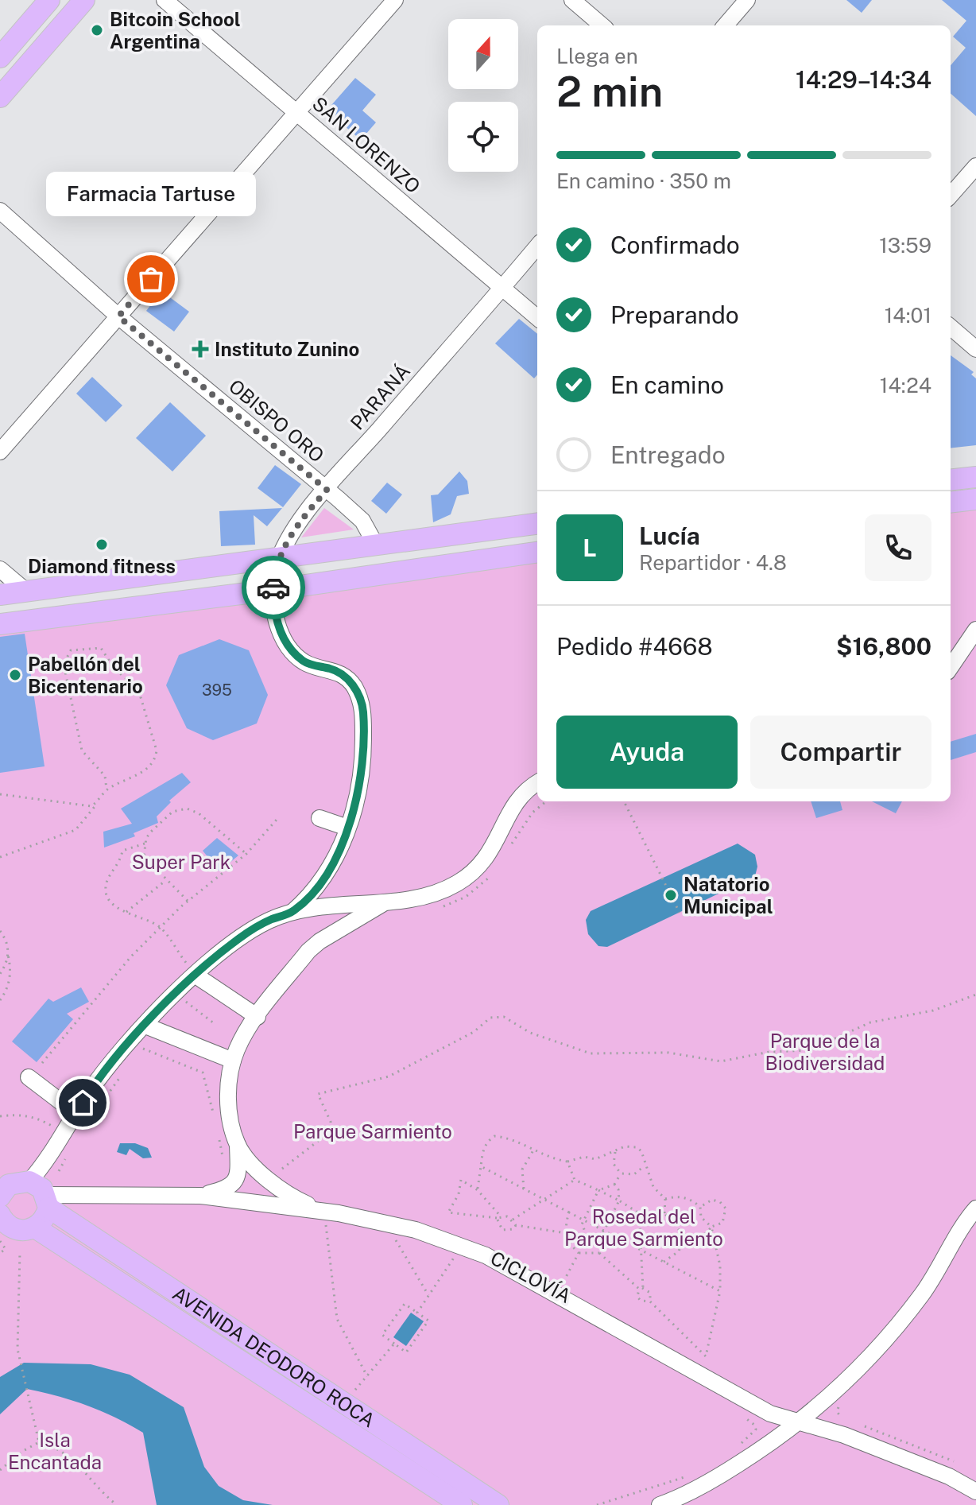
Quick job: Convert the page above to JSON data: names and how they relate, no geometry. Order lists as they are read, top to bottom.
{
  "streets": {
    "main road": ["AVENIDA DEODORO ROCA"],
    "street": ["SAN LORENZO", "PARANÁ", "OBISPO ORO"],
    "path": ["CICLOVÍA"]
  },
  "crossings": [
    ["SAN LORENZO", "PARANÁ"],
    ["PARANÁ", "OBISPO ORO"]
  ],
  "parks": [
    "Super Park",
    "Parque de la Biodiversidad",
    "Parque Sarmiento",
    "Rosedal del Parque Sarmiento",
    "Isla Encantada"
  ],
  "places": {
    "other": [
      "Bitcoin School Argentina",
      "Farmacia Tartuse",
      "Diamond fitness",
      "Pabellón del Bicentenario",
      "Natatorio Municipal"
    ],
    "health": ["Instituto Zunino"]
  },
  "house_numbers": ["395"],
  "north": "top",
  "page": {
    "heading": ["2 min", "Llega en", "14:29–14:34"],
    "panel": [
      "Lucía",
      "Repartidor · 4.8",
      "Pedido #4668",
      "$16,800"
    ],
    "bar": "En camino · 350 m",
    "bubble": "Farmacia Tartuse",
    "list": [
      ["Confirmado", "13:59"],
      ["Preparando", "14:01"],
      ["En camino", "14:24"],
      "Entregado"
    ],
    "round": "L",
    "buttons": ["Ayuda", "Compartir"]
  }
}
